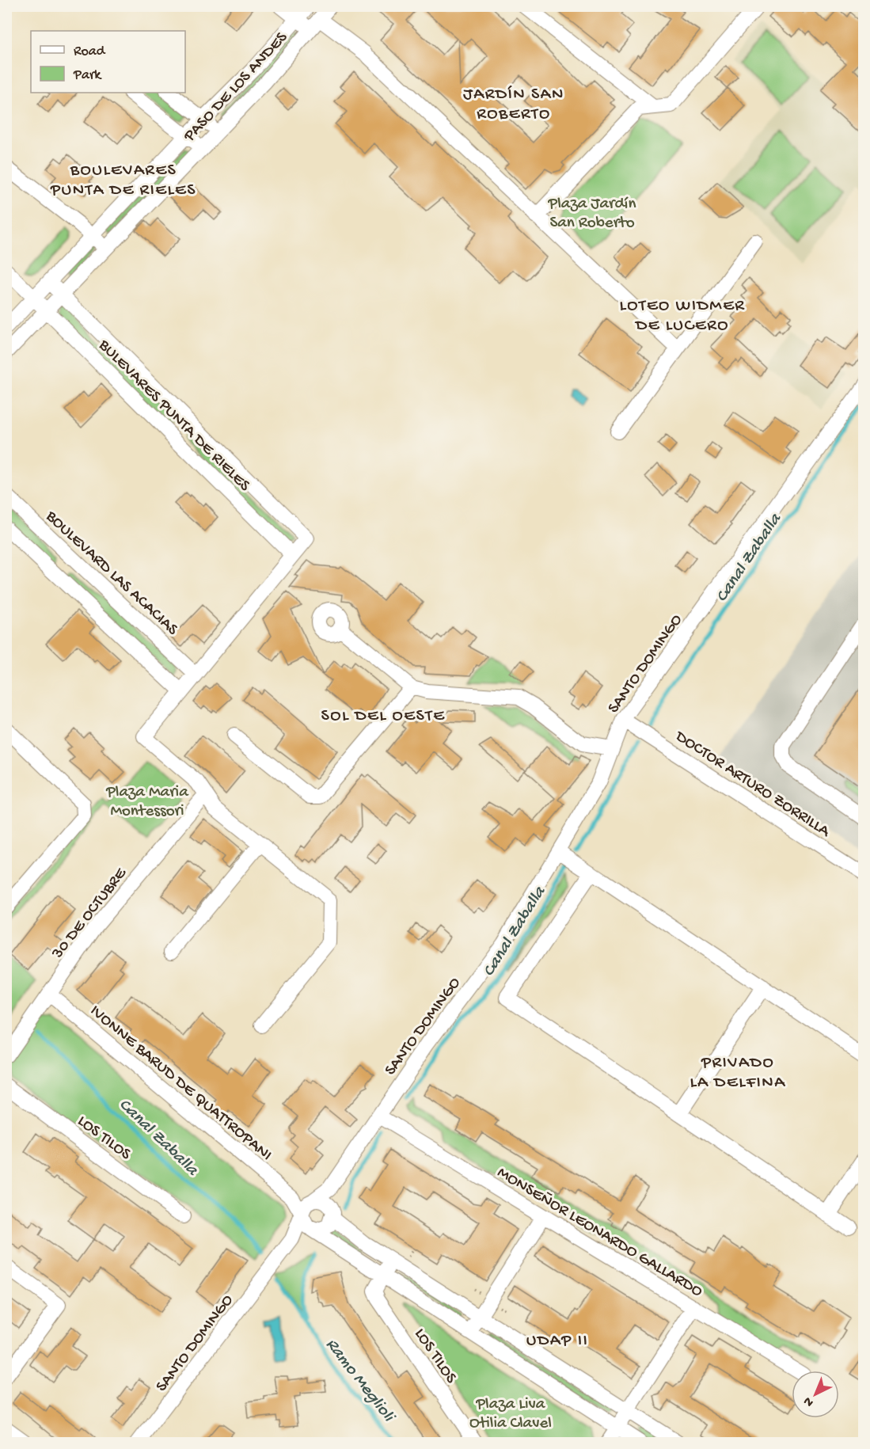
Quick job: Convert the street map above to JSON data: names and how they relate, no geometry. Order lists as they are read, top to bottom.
{
  "streets": {
    "street": [
      "PASO DE LOS ANDES",
      "BULEVARES PUNTA DE RIELES",
      "BOULEVARD LAS ACACIAS",
      "SANTO DOMINGO",
      "DOCTOR ARTURO ZORRILLA",
      "30 DE OCTUBRE",
      "IVONNE BARUD DE QUATTROPANI",
      "LOS TILOS",
      "MONSEÑOR LEONARDO GALLARDO"
    ]
  },
  "crossings": [
    ["PASO DE LOS ANDES", "BULEVARES PUNTA DE RIELES"],
    ["SANTO DOMINGO", "DOCTOR ARTURO ZORRILLA"],
    ["SANTO DOMINGO", "IVONNE BARUD DE QUATTROPANI"],
    ["SANTO DOMINGO", "MONSEÑOR LEONARDO GALLARDO"],
    ["30 DE OCTUBRE", "IVONNE BARUD DE QUATTROPANI"]
  ],
  "districts": [
    "JARDÍN SAN ROBERTO",
    "BOULEVARES PUNTA DE RIELES",
    "LOTEO WIDMER DE LUCERO",
    "SOL DEL OESTE",
    "PRIVADO LA DELFINA",
    "UDAP II"
  ],
  "water": ["Canal Zaballa", "Ramo Meglioli"],
  "parks": ["Plaza Jardín San Roberto", "Plaza Maria Montessori", "Plaza Liva Otilia Clavel"],
  "legend": ["Road", "Park"],
  "north": "bottom left"
}
